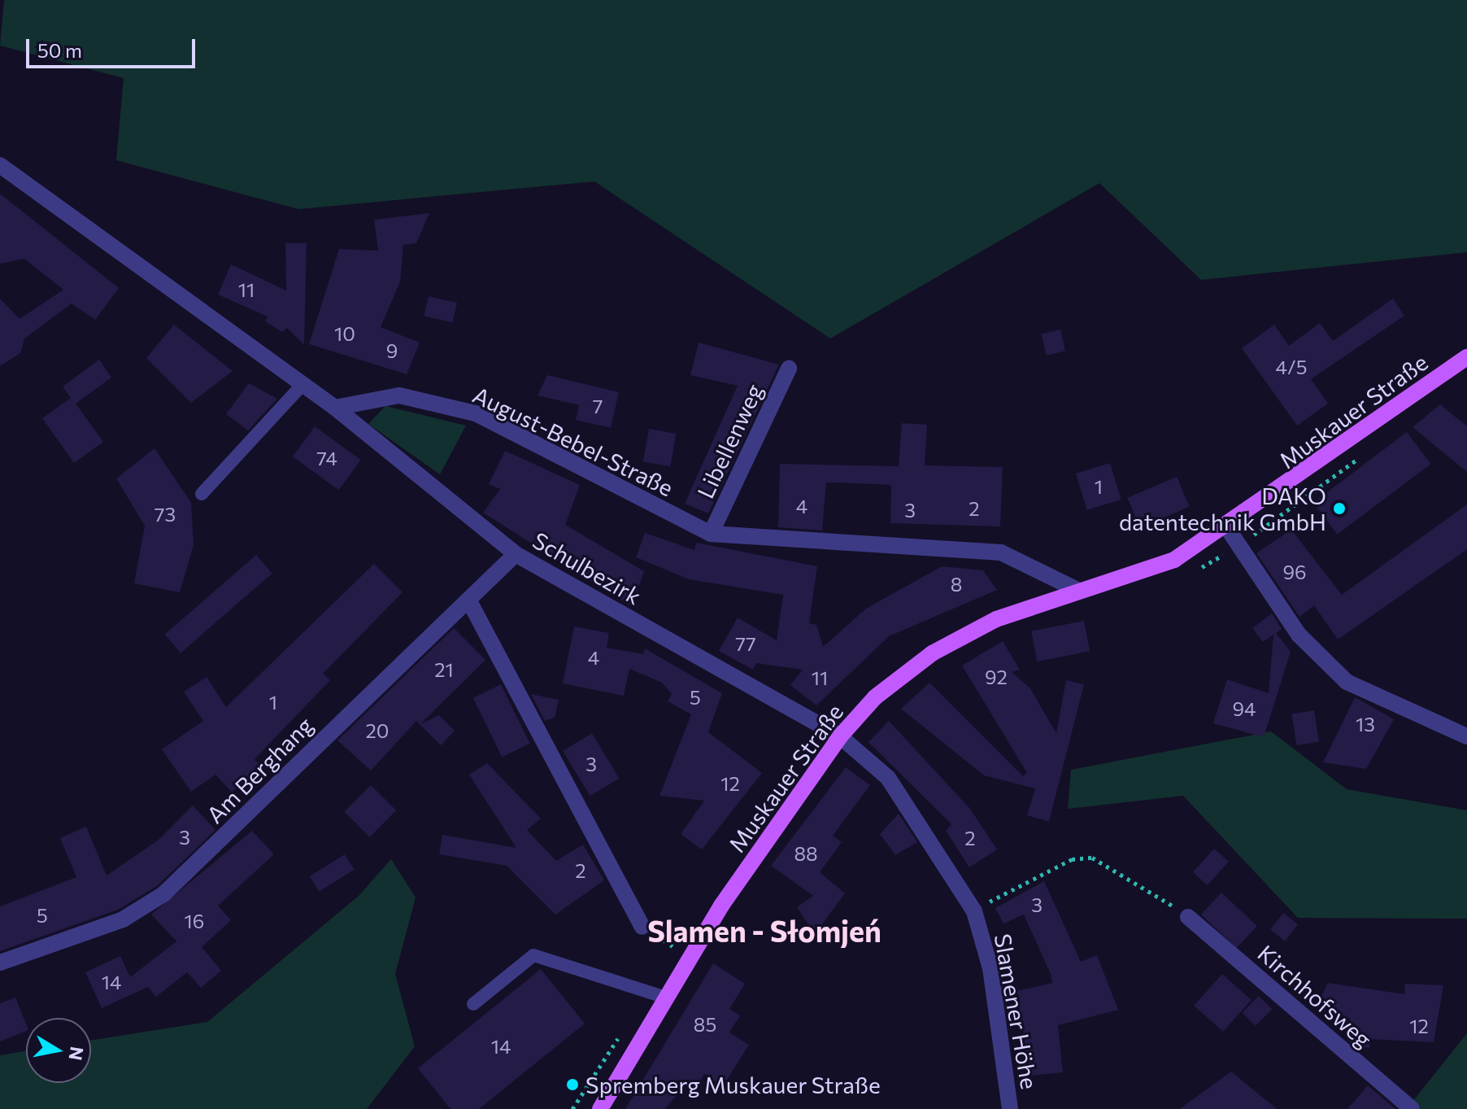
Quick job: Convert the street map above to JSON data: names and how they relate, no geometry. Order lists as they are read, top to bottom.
{
  "streets": {
    "main road": ["Muskauer Straße"],
    "street": [
      "August-Bebel-Straße",
      "Libellenweg",
      "Schulbezirk",
      "Am Berghang",
      "Kirchhofsweg",
      "Slamener Höhe"
    ]
  },
  "crossings": [
    ["Muskauer Straße", "August-Bebel-Straße"],
    ["Muskauer Straße", "Schulbezirk"],
    ["Muskauer Straße", "Slamener Höhe"],
    ["August-Bebel-Straße", "Libellenweg"],
    ["August-Bebel-Straße", "Schulbezirk"],
    ["Schulbezirk", "Am Berghang"],
    ["Schulbezirk", "Slamener Höhe"]
  ],
  "districts": ["Slamen - Słomjeń"],
  "places": ["DAKO datentechnik GmbH", "Spremberg Muskauer Straße"],
  "house_numbers": [
    "11",
    "10",
    "9",
    "4/5",
    "7",
    "74",
    "1",
    "4",
    "2",
    "3",
    "73",
    "96",
    "8",
    "77",
    "4",
    "21",
    "92",
    "11",
    "5",
    "1",
    "94",
    "13",
    "20",
    "3",
    "12",
    "3",
    "2",
    "88",
    "2",
    "3",
    "5",
    "16",
    "14",
    "85",
    "12",
    "14"
  ],
  "scale_bar": "50 m",
  "north": "right"
}
